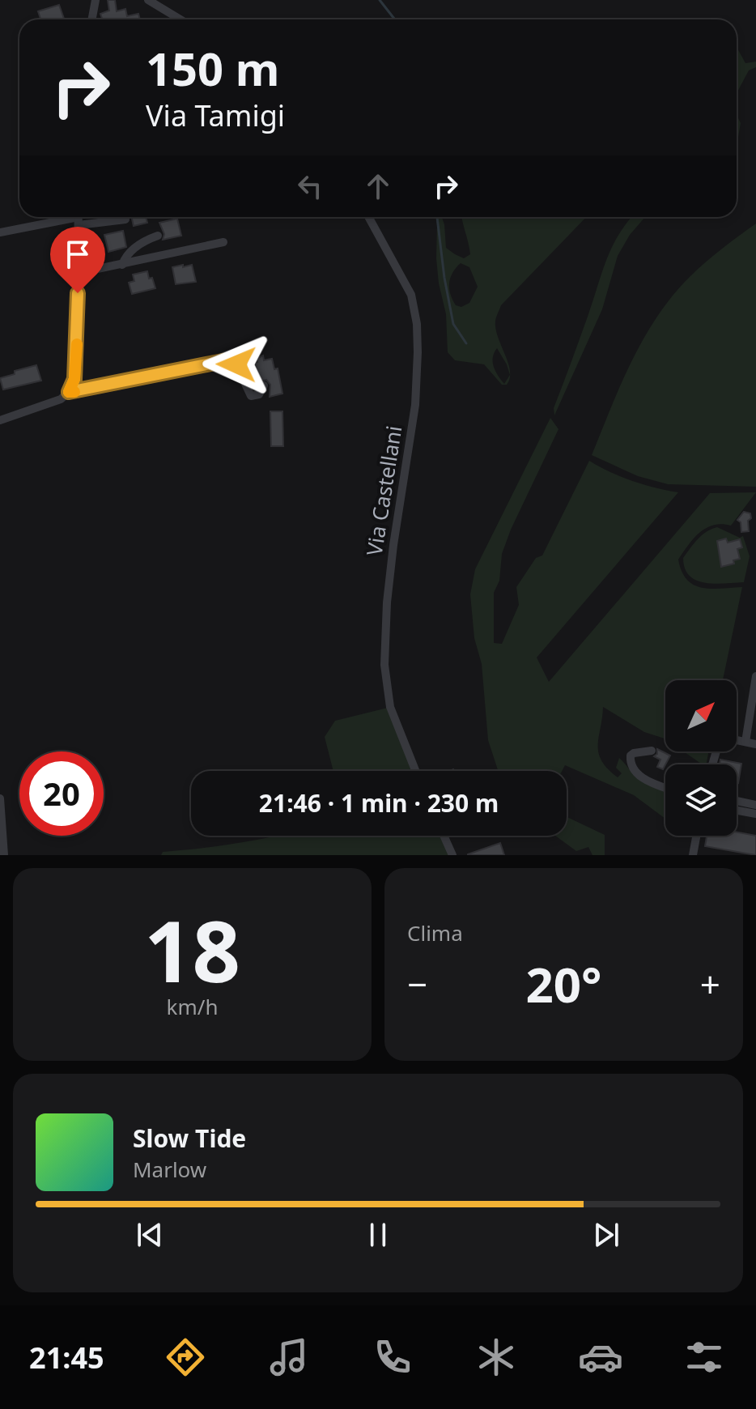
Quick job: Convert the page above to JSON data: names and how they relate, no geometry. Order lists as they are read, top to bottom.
{
  "streets": {
    "street": ["Via Castellani"]
  },
  "north": "top right",
  "page": {
    "turn": ["150 m", "Via Tamigi"],
    "limit": "20",
    "trip": "21:46 · 1 min · 230 m",
    "tile": [
      ["18", "km/h"],
      "Clima"
    ],
    "heat": ["−", "20°", "+"],
    "song": ["Slow Tide", "Marlow"],
    "tabs": "21:45"
  }
}
